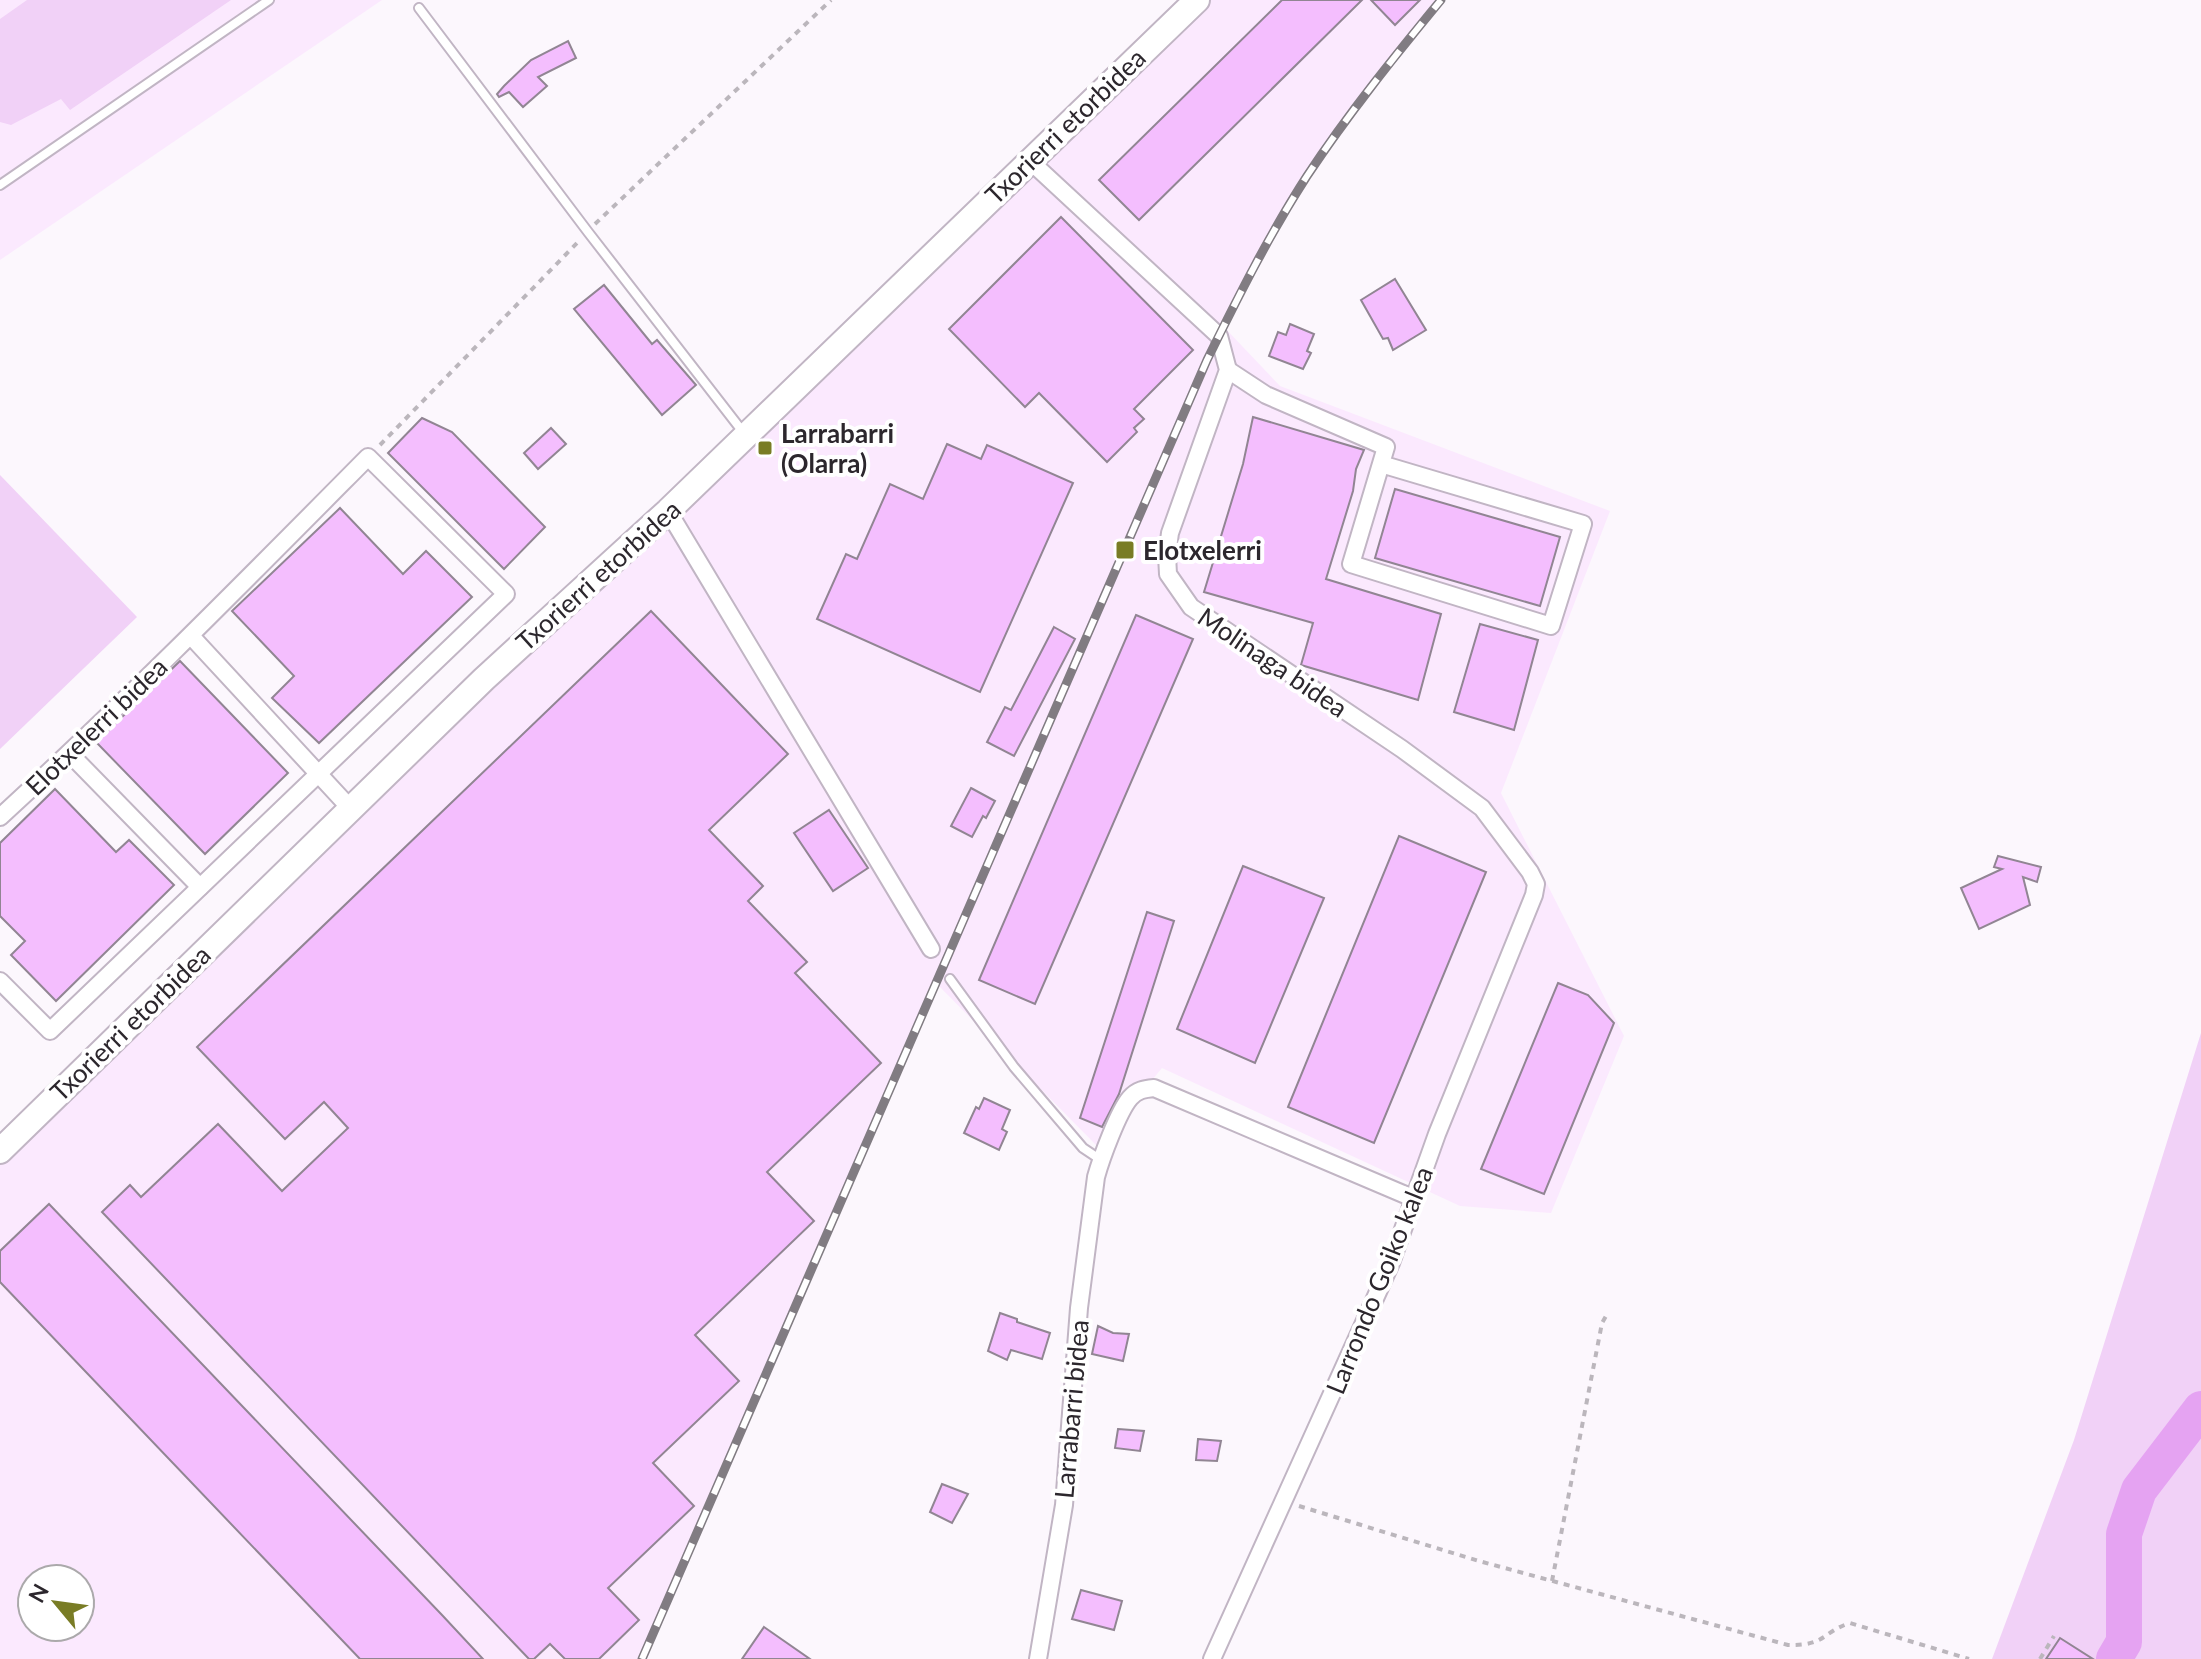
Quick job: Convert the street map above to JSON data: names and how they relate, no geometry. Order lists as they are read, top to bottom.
{
  "streets": {
    "street": [
      "Txorierri etorbidea",
      "Molinaga bidea",
      "Elotxelerri bidea",
      "Larrondo Goiko kalea",
      "Larrabarri bidea"
    ]
  },
  "crossings": [
    ["Molinaga bidea", "Larrondo Goiko kalea"],
    ["Larrondo Goiko kalea", "Larrabarri bidea"]
  ],
  "places": {
    "transit": ["Larrabarri (Olarra)", "Elotxelerri"]
  },
  "north": "top left"
}
